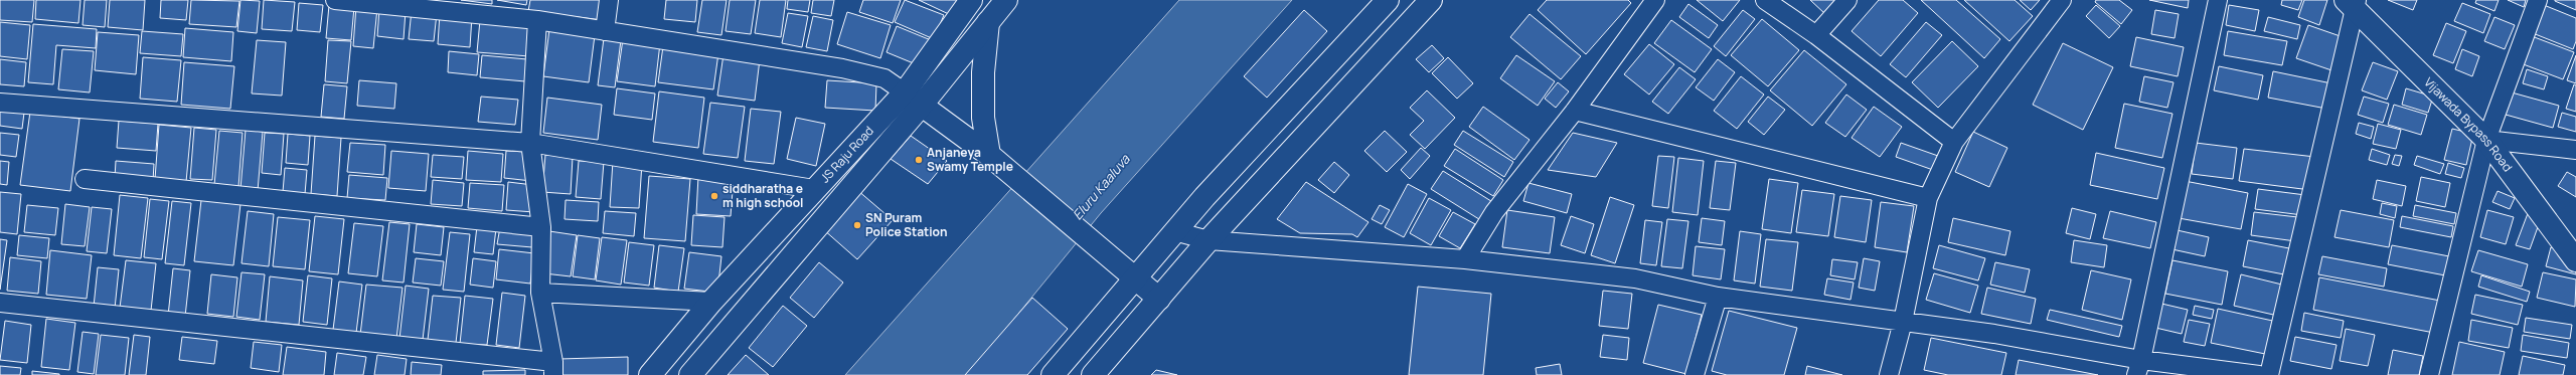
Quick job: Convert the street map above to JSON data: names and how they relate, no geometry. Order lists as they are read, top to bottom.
{
  "streets": {
    "main road": ["Vijawada Bypass Road", "JS Raju Road"]
  },
  "water": ["Eluru Kaaluva"],
  "places": ["Anjaneya Swamy Temple", "siddharatha e m high school", "SN Puram Police Station"]
}
